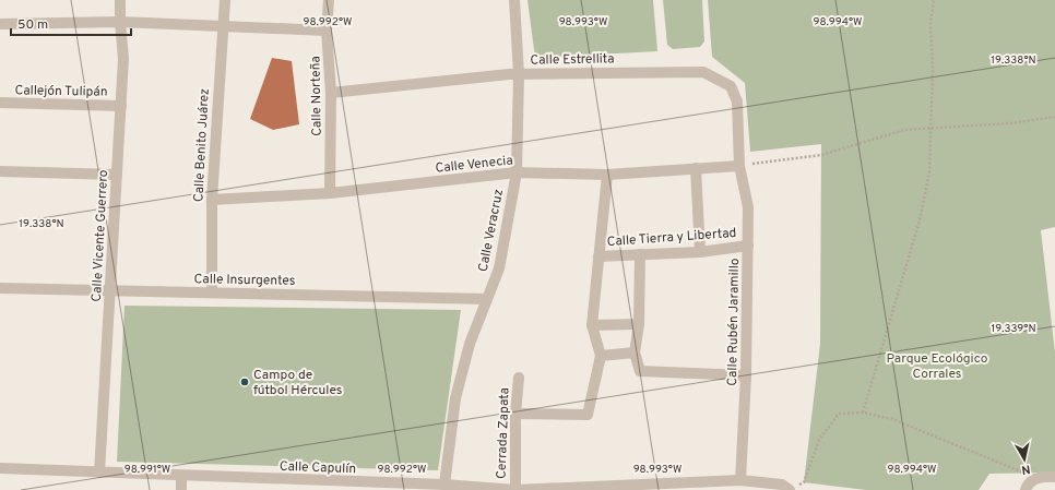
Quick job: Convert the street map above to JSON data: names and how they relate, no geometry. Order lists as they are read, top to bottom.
{
  "streets": {
    "street": [
      "Calle Estrellita",
      "Callejón Tulipán",
      "Calle Norteña",
      "Calle Benito Juárez",
      "Calle Venecia",
      "Calle Veracruz",
      "Calle Vicente Guerrero",
      "Calle Tierra y Libertad",
      "Calle Insurgentes",
      "Calle Rubén Jaramillo",
      "Cerrada Zapata",
      "Calle Capulín"
    ]
  },
  "crossings": [
    ["Calle Estrellita", "Calle Norteña"],
    ["Calle Estrellita", "Calle Venecia"],
    ["Calle Estrellita", "Calle Veracruz"],
    ["Calle Estrellita", "Calle Rubén Jaramillo"],
    ["Callejón Tulipán", "Calle Vicente Guerrero"],
    ["Calle Norteña", "Calle Venecia"],
    ["Calle Benito Juárez", "Calle Venecia"],
    ["Calle Benito Juárez", "Calle Insurgentes"],
    ["Calle Venecia", "Calle Veracruz"],
    ["Calle Venecia", "Calle Rubén Jaramillo"],
    ["Calle Veracruz", "Calle Insurgentes"],
    ["Calle Veracruz", "Calle Capulín"],
    ["Calle Vicente Guerrero", "Calle Insurgentes"],
    ["Calle Vicente Guerrero", "Calle Capulín"],
    ["Calle Tierra y Libertad", "Calle Rubén Jaramillo"],
    ["Calle Rubén Jaramillo", "Calle Capulín"],
    ["Cerrada Zapata", "Calle Capulín"]
  ],
  "parks": ["Parque Ecológico Corrales"],
  "places": ["Campo de fútbol Hércules"],
  "scale_bar": "50 m",
  "north": "bottom",
  "coordinates": [
    "98.992°W",
    "98.993°W",
    "98.994°W",
    "19.338°N",
    "19.339°N",
    "98.991°W"
  ]
}
